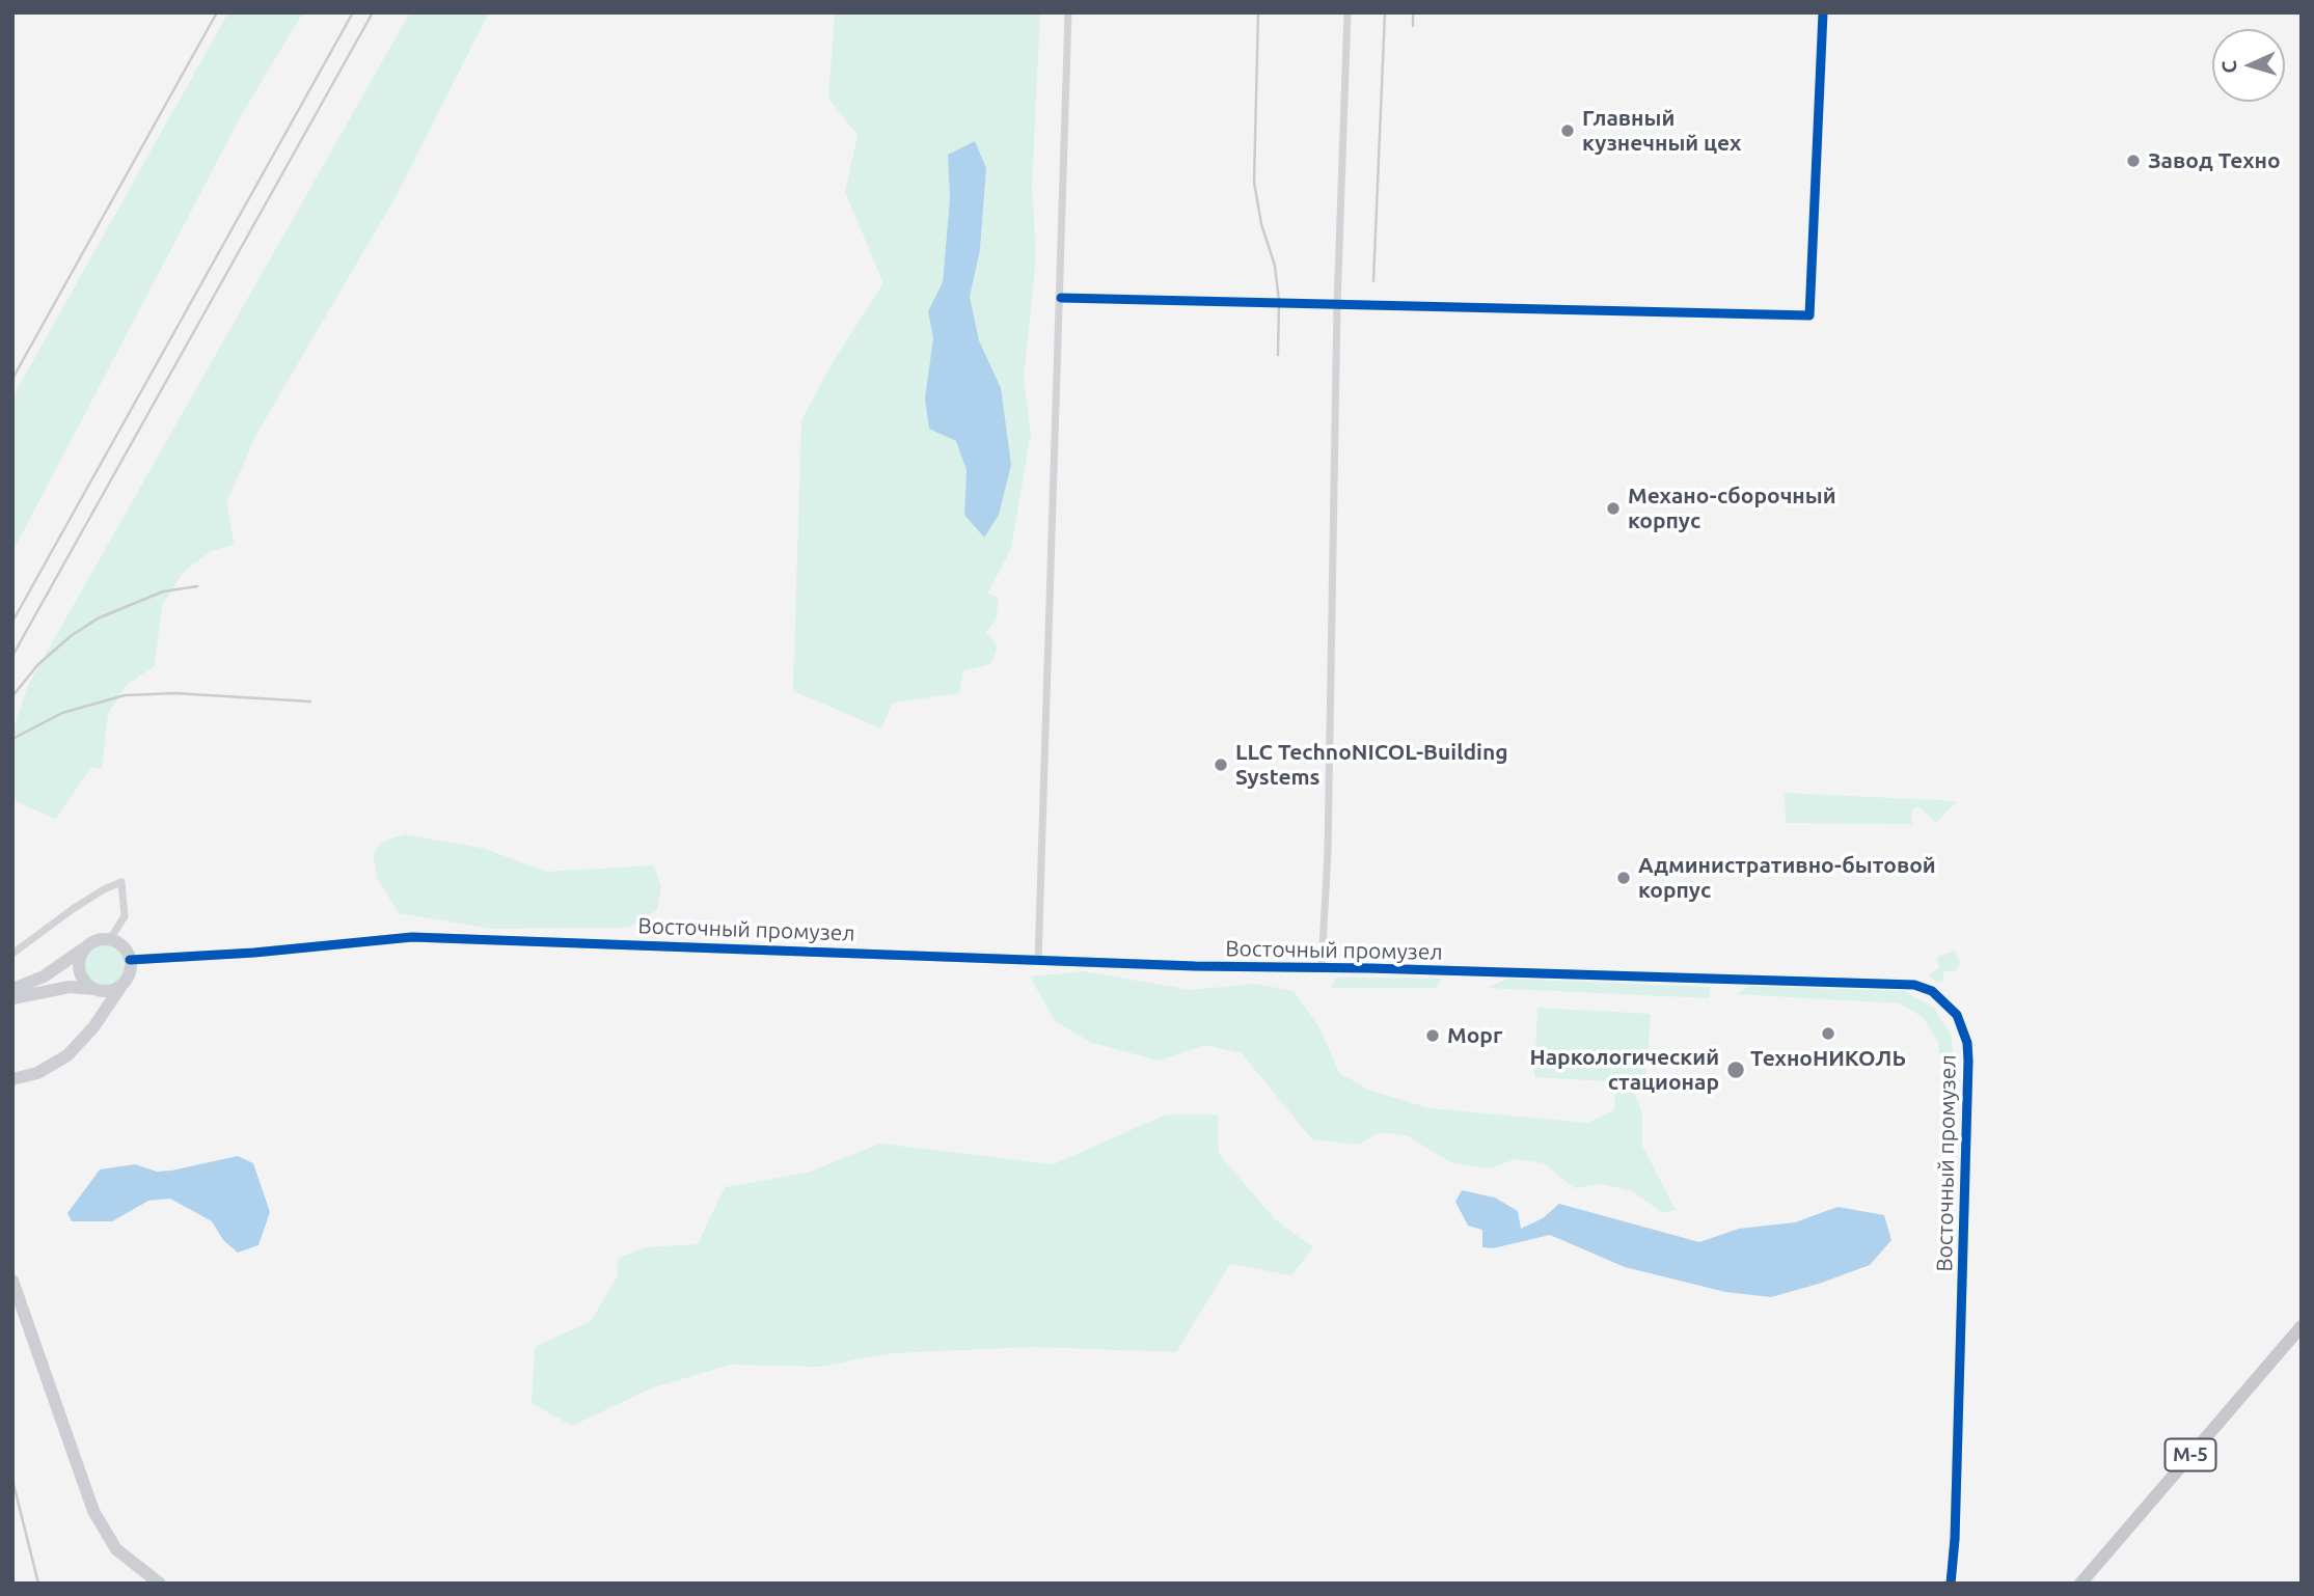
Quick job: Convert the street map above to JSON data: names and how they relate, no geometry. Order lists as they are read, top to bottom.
{
  "streets": {
    "highway": ["М-5"],
    "street": ["Восточный промузел"]
  },
  "places": [
    "Главный кузнечный цех",
    "Завод Техно",
    "Механо-сборочный корпус",
    "LLC TechnoNICOL-Building Systems",
    "Административно-бытовой корпус",
    "ТехноНИКОЛЬ",
    "Морг",
    "Наркологический стационар"
  ],
  "north": "left"
}
